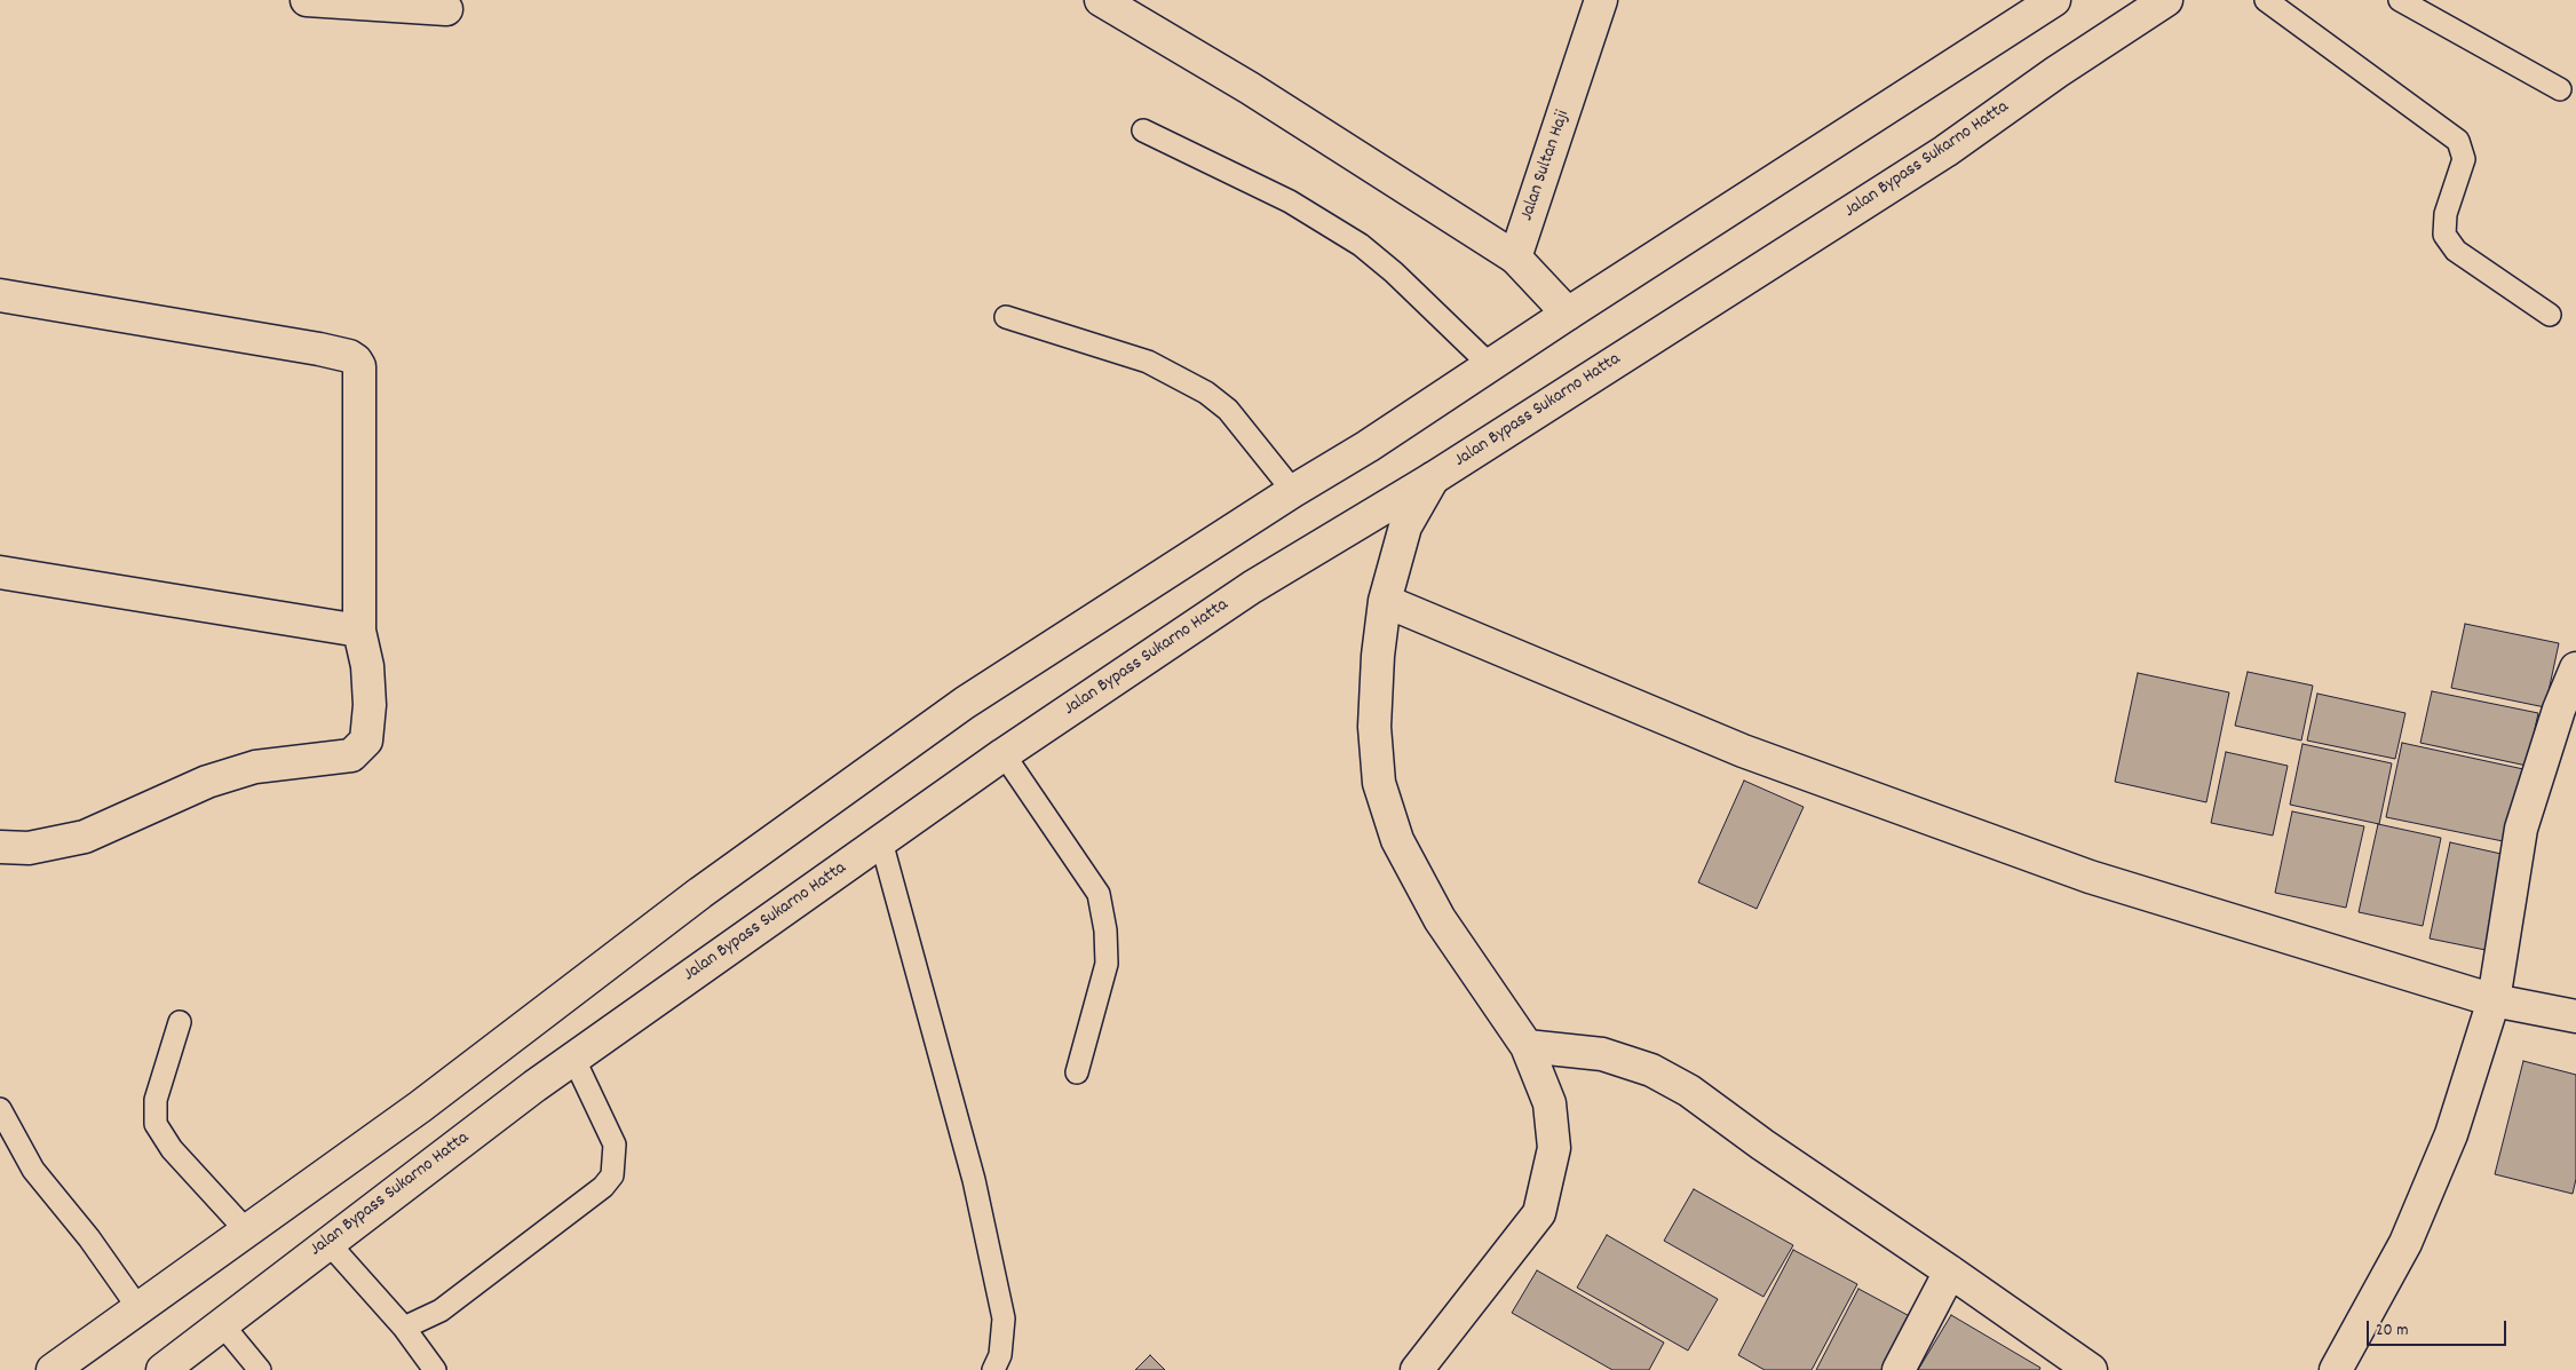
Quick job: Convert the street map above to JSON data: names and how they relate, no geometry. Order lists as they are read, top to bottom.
{
  "streets": {
    "main road": ["Jalan Bypass Sukarno Hatta", "Jalan Sultan Haji"]
  },
  "scale_bar": "20 m"
}
